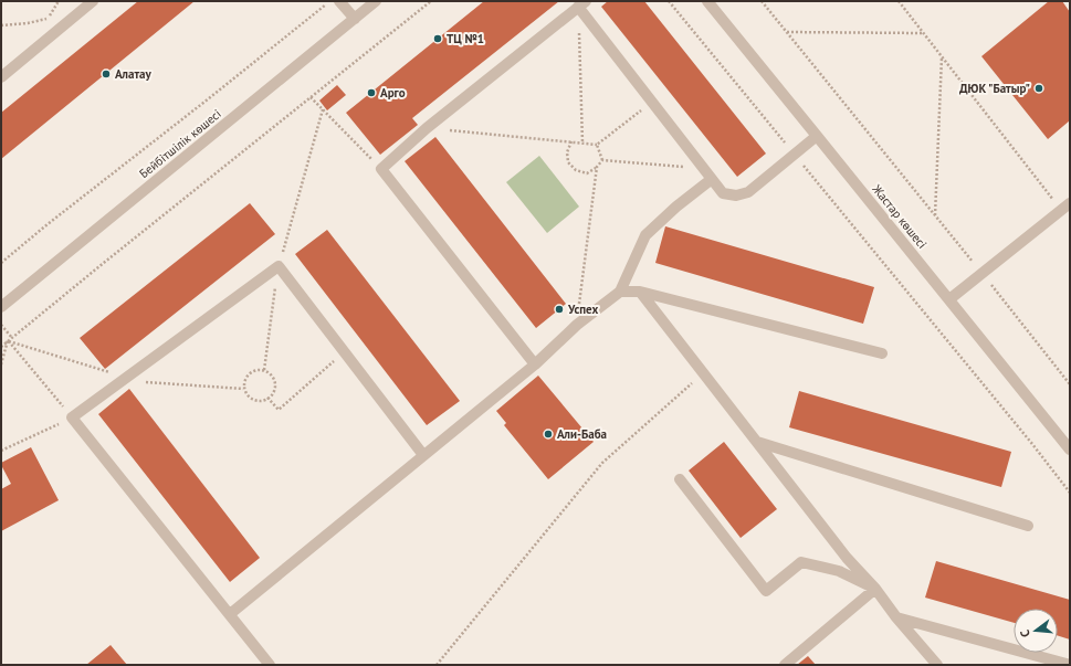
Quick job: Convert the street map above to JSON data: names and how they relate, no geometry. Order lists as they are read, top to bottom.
{
  "streets": {
    "street": ["Бейбітшілік көшесі", "Жастар көшесі"]
  },
  "places": [
    "ТЦ №1",
    "Алатау",
    "ДЮК \"Батыр\"",
    "Арго",
    "Успех",
    "Али-Баба"
  ],
  "north": "left"
}
